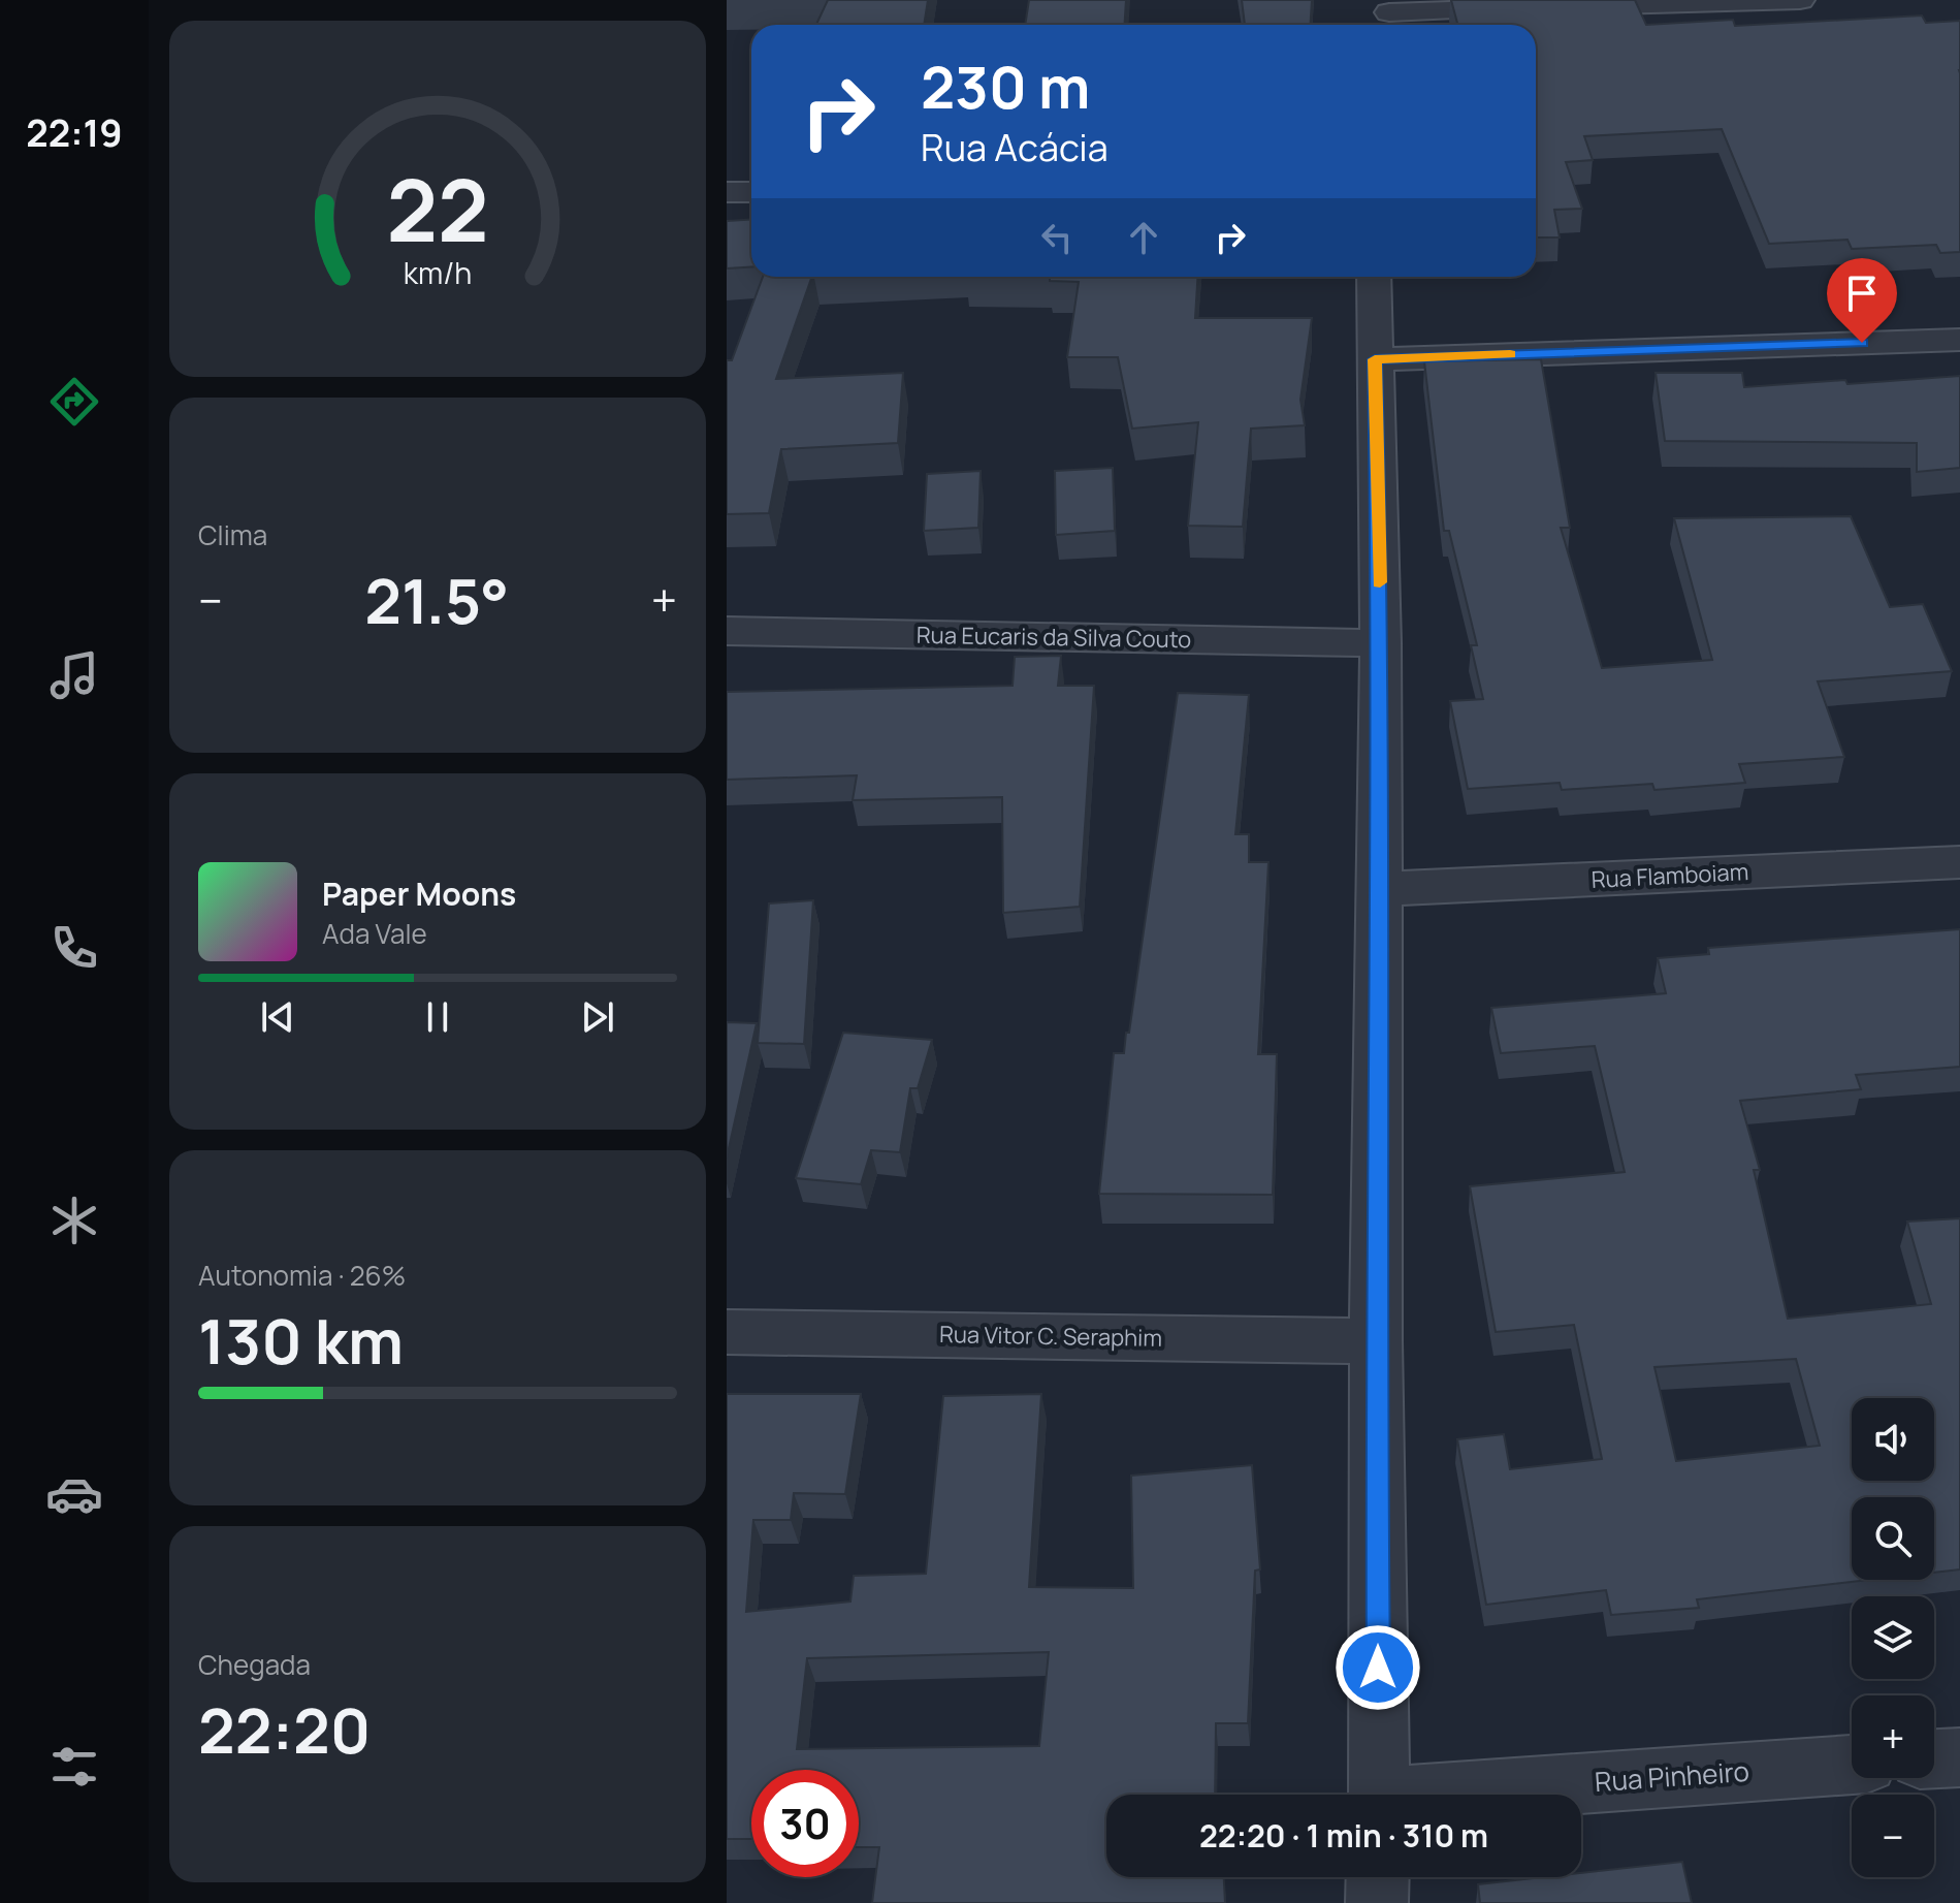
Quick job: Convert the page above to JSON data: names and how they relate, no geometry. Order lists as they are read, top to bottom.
{
  "streets": {
    "street": [
      "Rua Eucaris da Silva Couto",
      "Rua Flamboiam",
      "Rua Vitor C. Seraphim",
      "Rua Pinheiro"
    ]
  },
  "page": {
    "tabs": "22:19",
    "turn": ["230 m", "Rua Acácia"],
    "tile": [
      "Clima",
      ["Autonomia · 26%", "130 km"],
      ["Chegada", "22:20"]
    ],
    "heat": ["−", "21.5°", "+"],
    "song": ["Paper Moons", "Ada Vale"],
    "map_buttons": ["+", "−"],
    "limit": "30",
    "trip": "22:20 · 1 min · 310 m",
    "gauge": ["22", "km/h"]
  }
}
